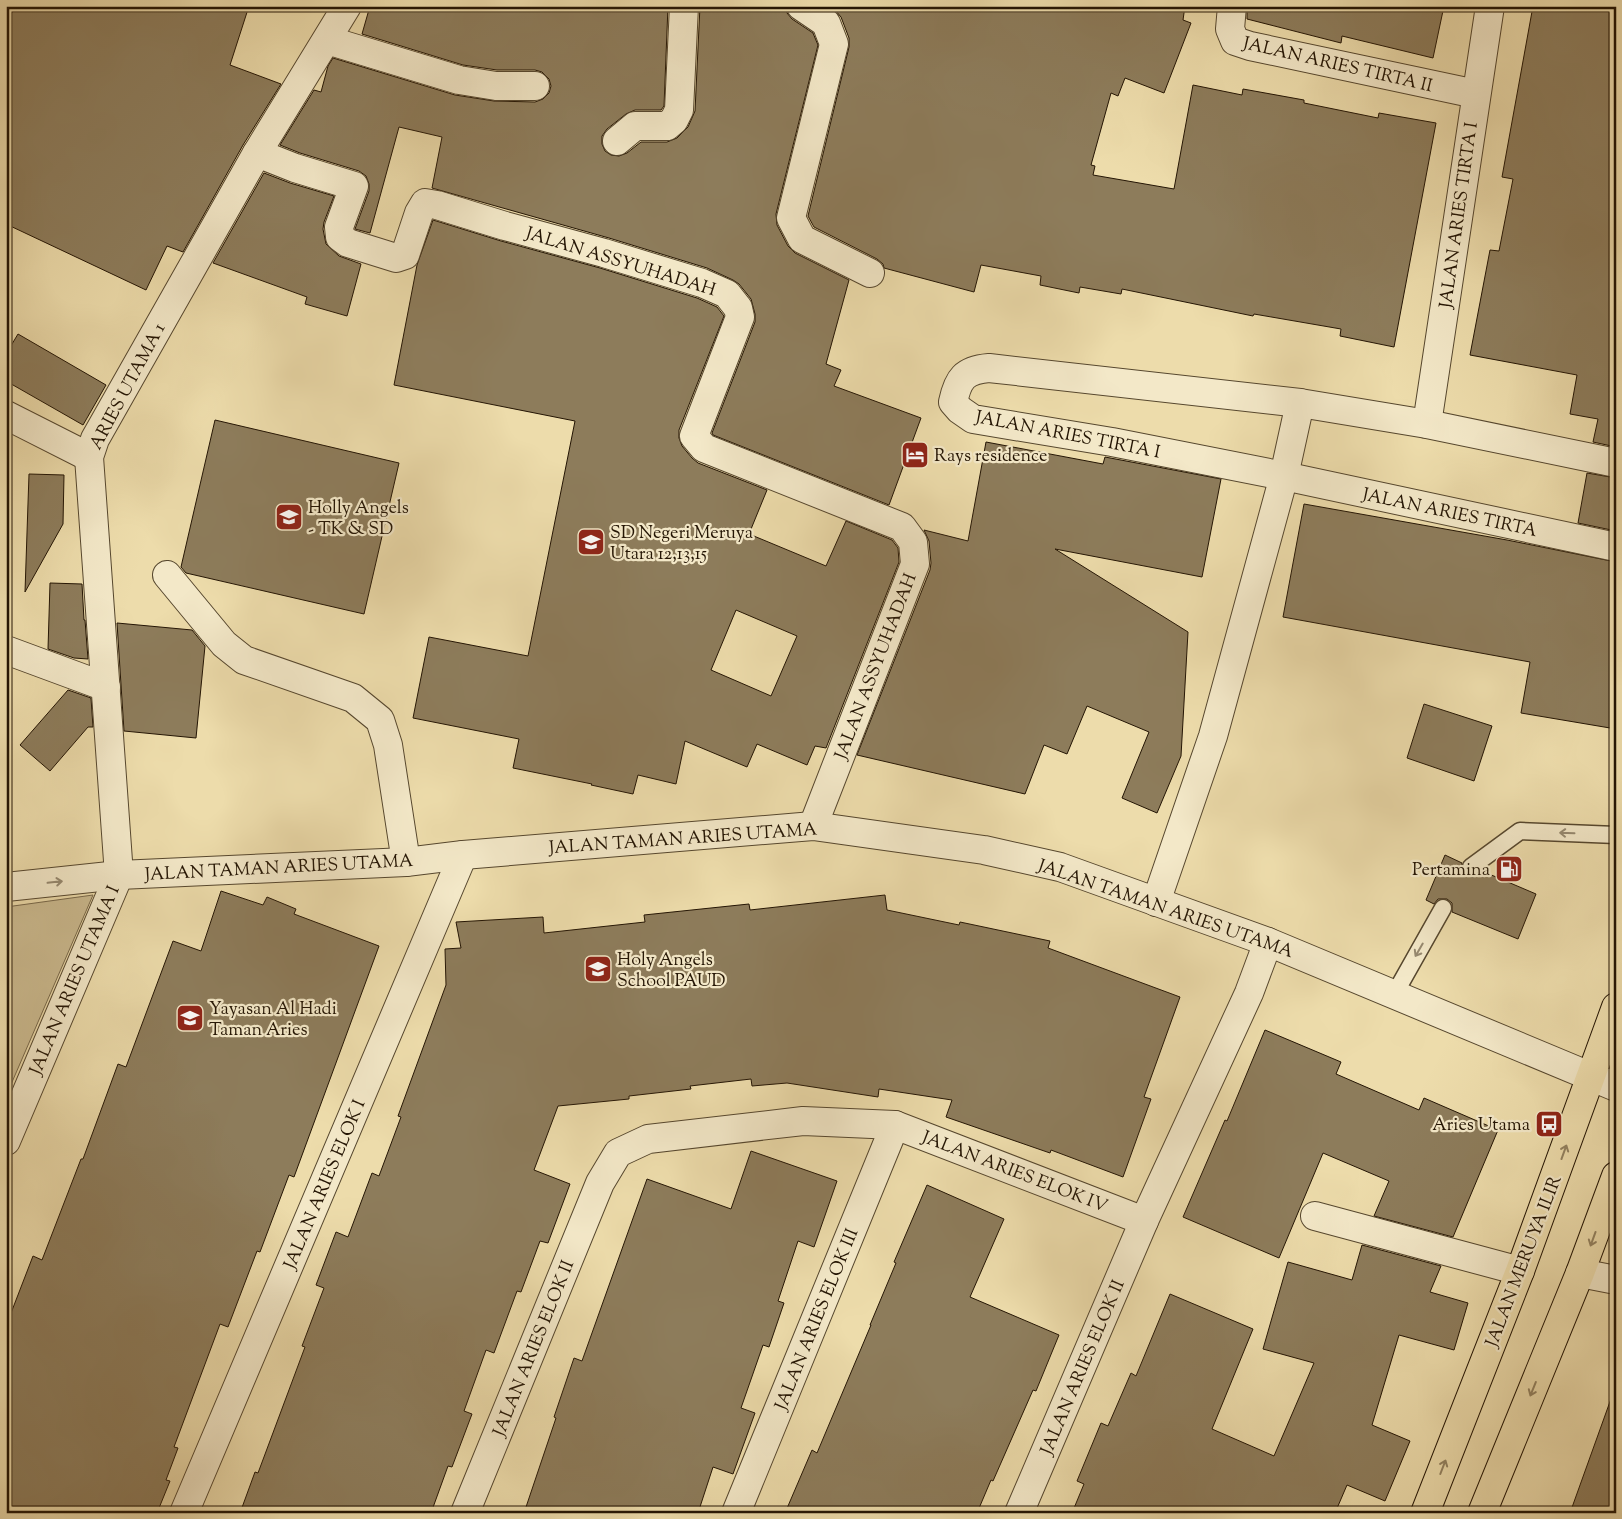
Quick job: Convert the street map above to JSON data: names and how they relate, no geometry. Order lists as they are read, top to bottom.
{
  "streets": {
    "main road": ["JALAN MERUYA ILIR"],
    "street": [
      "JALAN ARIES TIRTA II",
      "JALAN ARIES TIRTA I",
      "JALAN ASSYUHADAH",
      "ARIES UTAMA 1",
      "JALAN ARIES TIRTA",
      "JALAN TAMAN ARIES UTAMA",
      "JALAN ARIES UTAMA I",
      "JALAN ARIES ELOK IV",
      "JALAN ARIES ELOK I",
      "JALAN ARIES ELOK III",
      "JALAN ARIES ELOK II"
    ]
  },
  "crossings": [
    ["JALAN ARIES TIRTA II", "JALAN ARIES TIRTA I"],
    ["JALAN ARIES TIRTA I", "JALAN ARIES TIRTA"],
    ["JALAN ASSYUHADAH", "ARIES UTAMA 1"],
    ["JALAN ASSYUHADAH", "JALAN TAMAN ARIES UTAMA"],
    ["ARIES UTAMA 1", "JALAN TAMAN ARIES UTAMA"],
    ["ARIES UTAMA 1", "JALAN ARIES UTAMA I"],
    ["JALAN TAMAN ARIES UTAMA", "JALAN ARIES UTAMA I"],
    ["JALAN TAMAN ARIES UTAMA", "JALAN ARIES ELOK I"],
    ["JALAN TAMAN ARIES UTAMA", "JALAN MERUYA ILIR"],
    ["JALAN ARIES ELOK IV", "JALAN ARIES ELOK III"],
    ["JALAN ARIES ELOK IV", "JALAN ARIES ELOK II"]
  ],
  "places": {
    "hotel": ["Rays residence"],
    "school or university": [
      "Holly Angels - TK & SD",
      "SD Negeri Meruya Utara 12,13,15",
      "Holy Angels School PAUD",
      "Yayasan Al Hadi Taman Aries"
    ],
    "fuel station": ["Pertamina"],
    "bus stop": ["Aries Utama"]
  }
}
